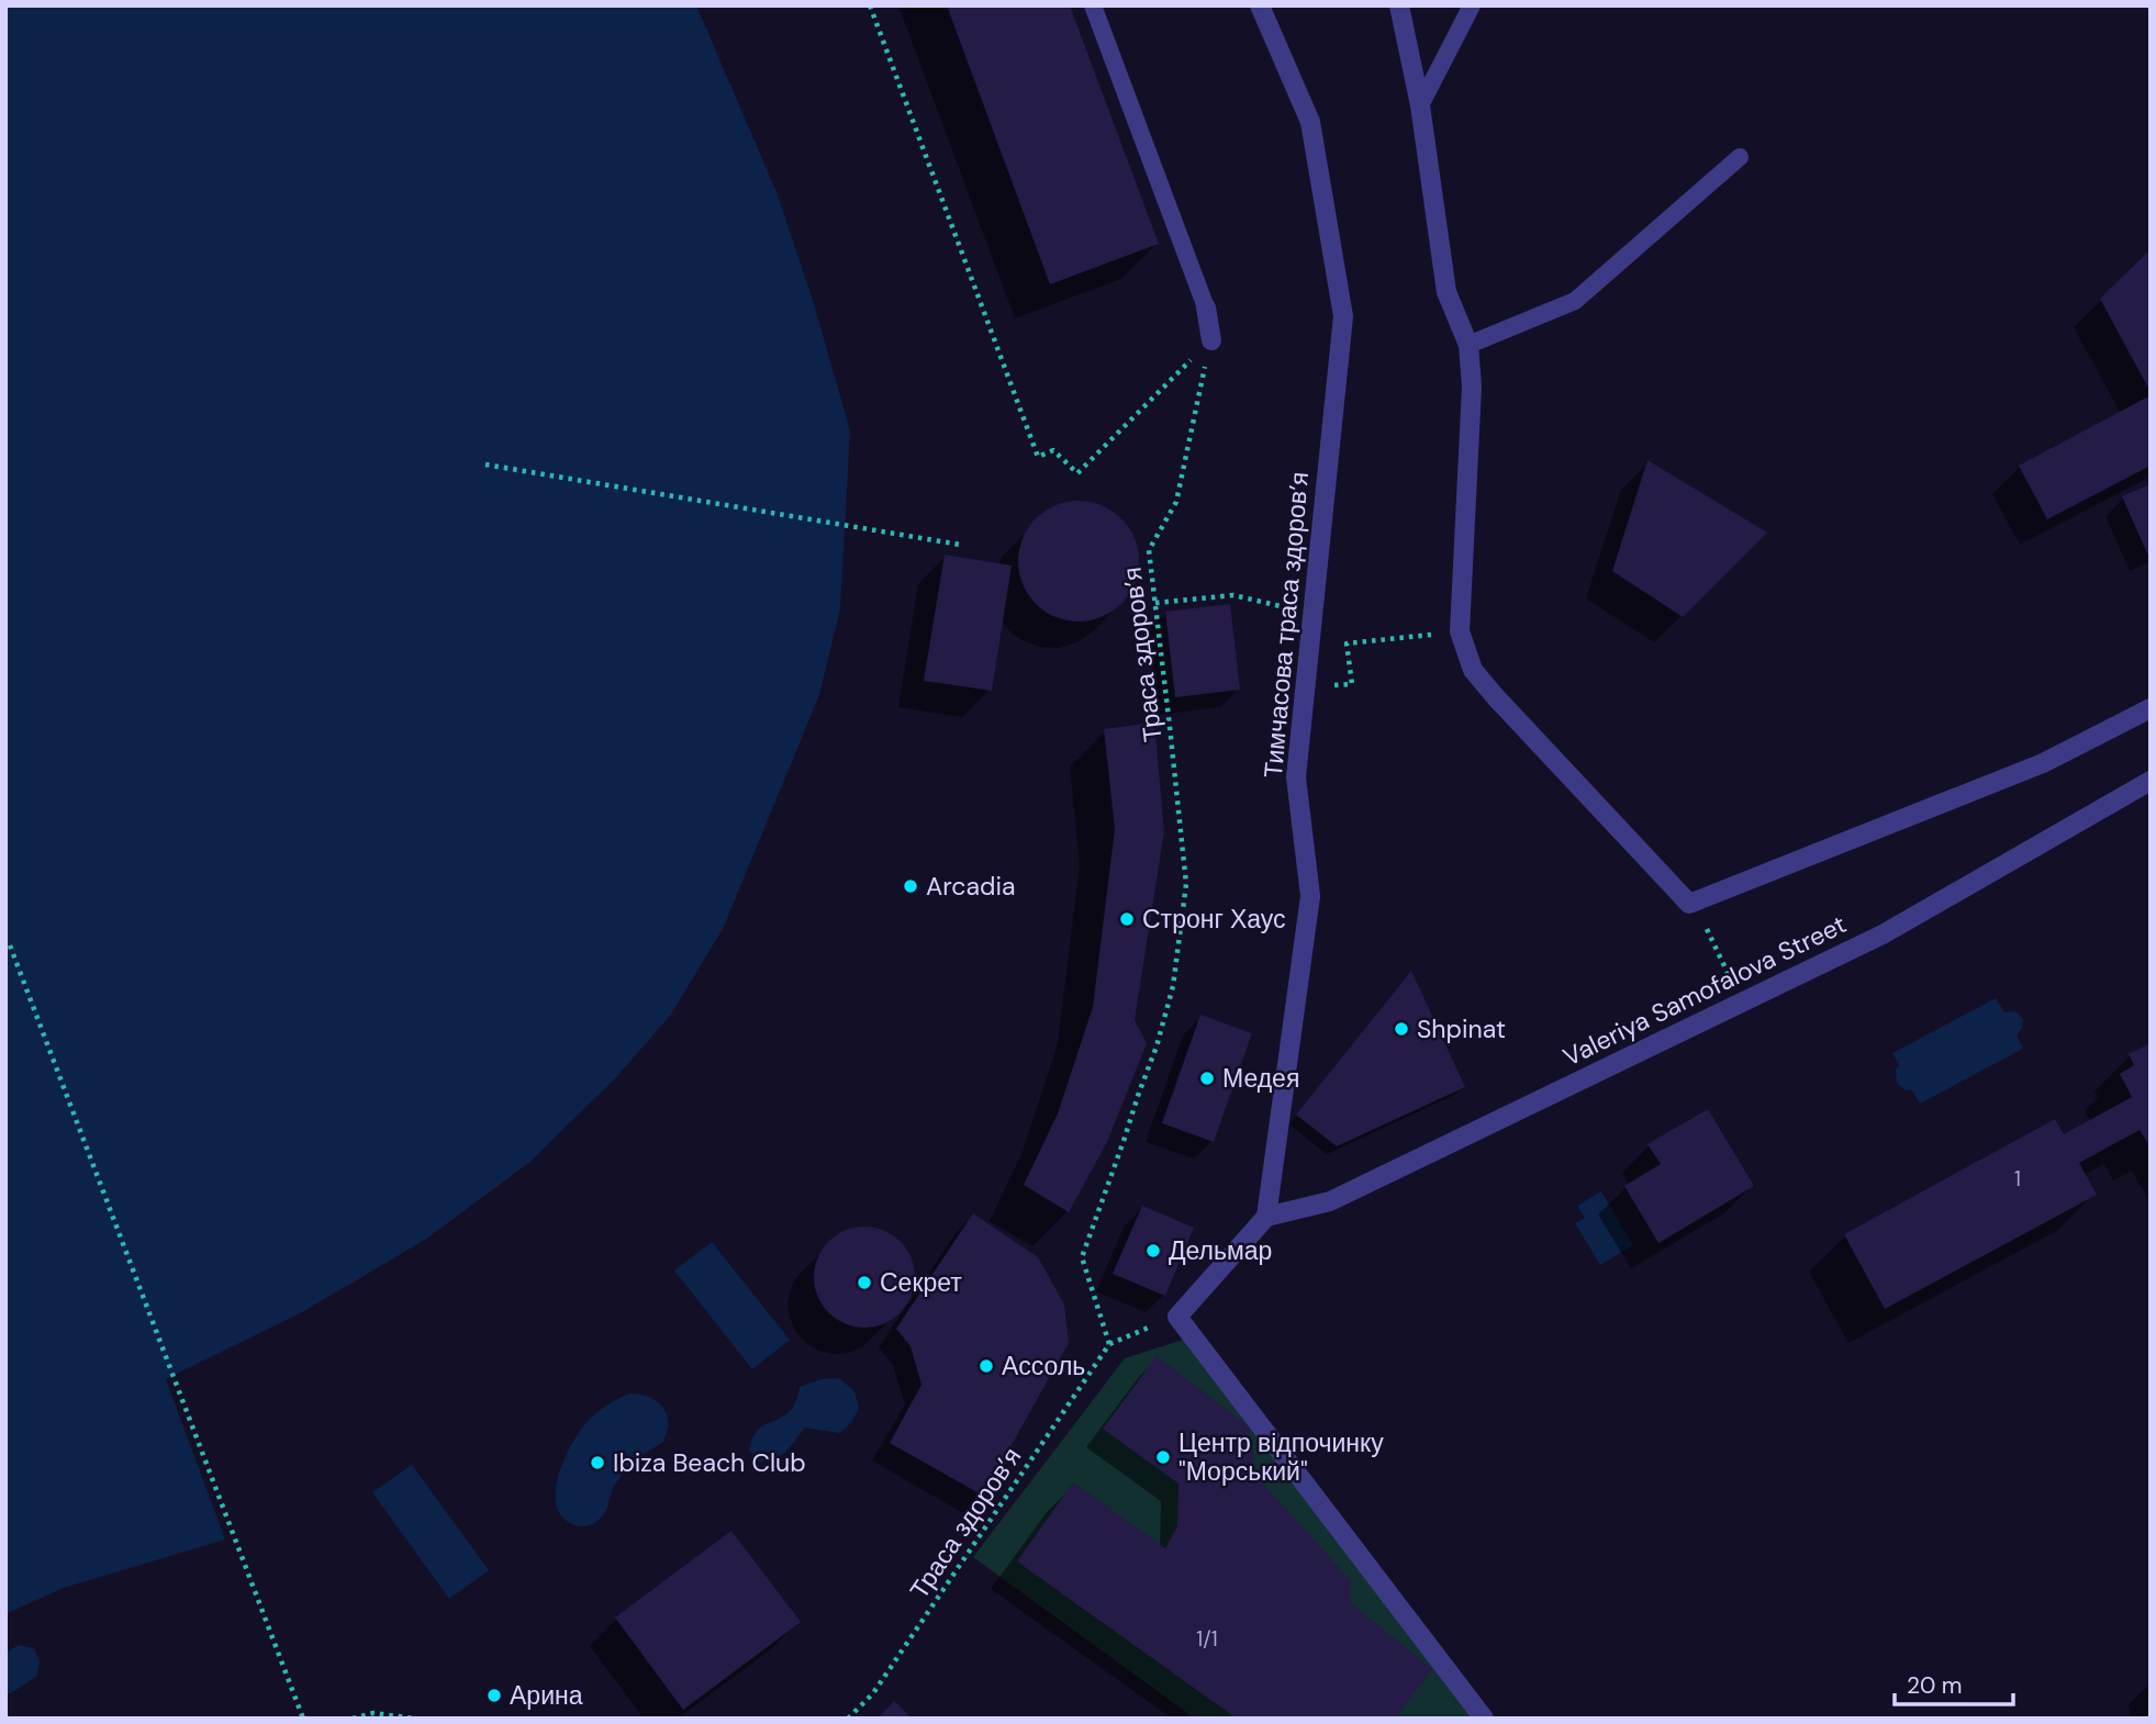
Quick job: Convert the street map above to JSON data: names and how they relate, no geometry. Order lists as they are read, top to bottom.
{
  "streets": {
    "street": ["Тимчасова траса здоров’я", "Valeriya Samofalova Street"],
    "path": ["Траса здоров’я"]
  },
  "crossings": [
    ["Тимчасова траса здоров’я", "Valeriya Samofalova Street"]
  ],
  "places": [
    "Arcadia",
    "Стронг Хаус",
    "Shpinat",
    "Медея",
    "Дельмар",
    "Секрет",
    "Ассоль",
    "Центр відпочинку \"Морський\"",
    "Ibiza Beach Club",
    "Арина"
  ],
  "house_numbers": ["1", "1/1"],
  "scale_bar": "20 m"
}
